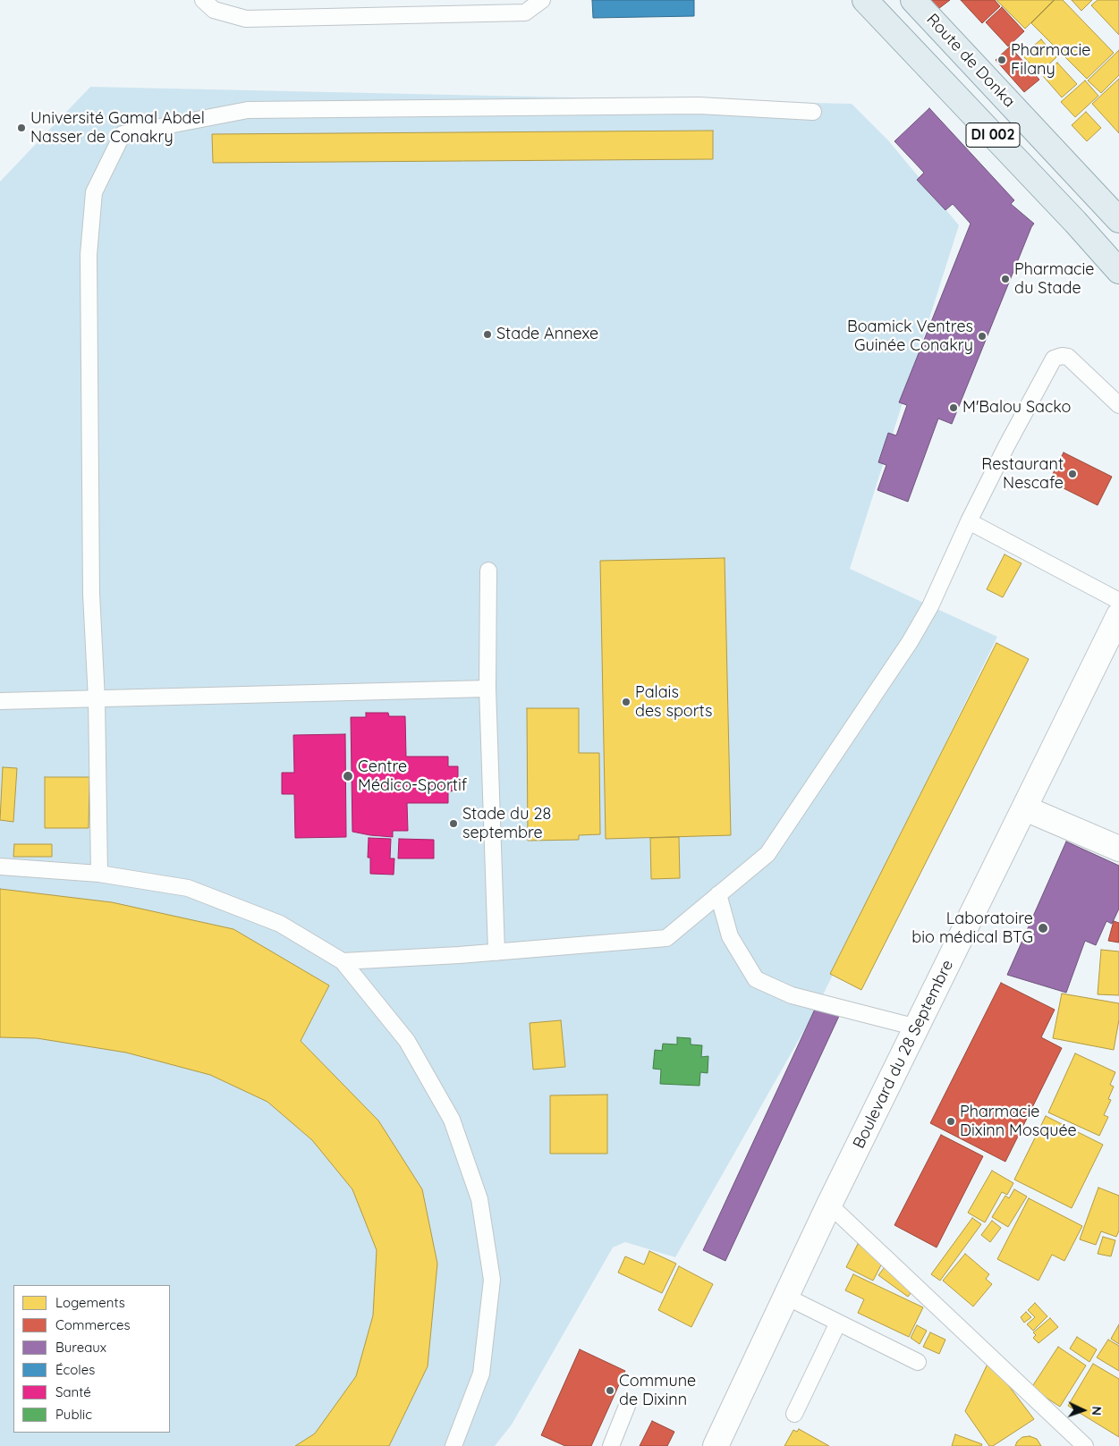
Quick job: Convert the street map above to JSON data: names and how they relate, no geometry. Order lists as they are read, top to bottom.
{
  "streets": {
    "main road": ["Route de Donka", "DI 002", "Boulevard du 28 Septembre"]
  },
  "places": [
    "Pharmacie Filany",
    "Université Gamal Abdel Nasser de Conakry",
    "Pharmacie du Stade",
    "Stade Annexe",
    "Boamick Ventres Guinée Conakry",
    "M'Balou Sacko",
    "Restaurant Nescafe",
    "Palais des sports",
    "Centre Médico-Sportif",
    "Stade du 28 septembre",
    "Laboratoire bio médical BTG",
    "Pharmacie Dixinn Mosquée",
    "Commune de Dixinn"
  ],
  "legend": [
    "Logements",
    "Commerces",
    "Bureaux",
    "Écoles",
    "Santé",
    "Public"
  ],
  "north": "right"
}
